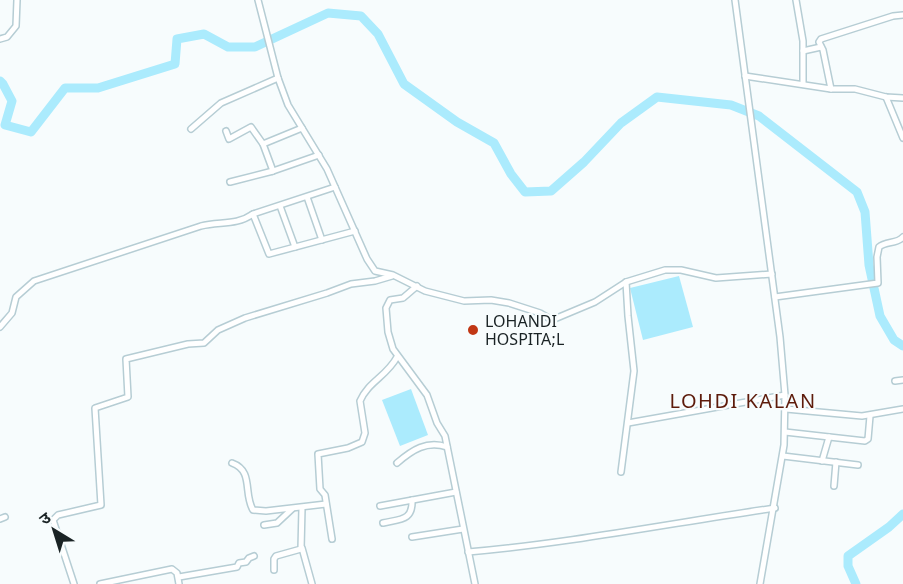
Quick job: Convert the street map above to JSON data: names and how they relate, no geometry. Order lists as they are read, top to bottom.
{
  "districts": ["LOHDI KALAN"],
  "places": ["LOHANDI HOSPITA;L"],
  "north": "top left"
}
